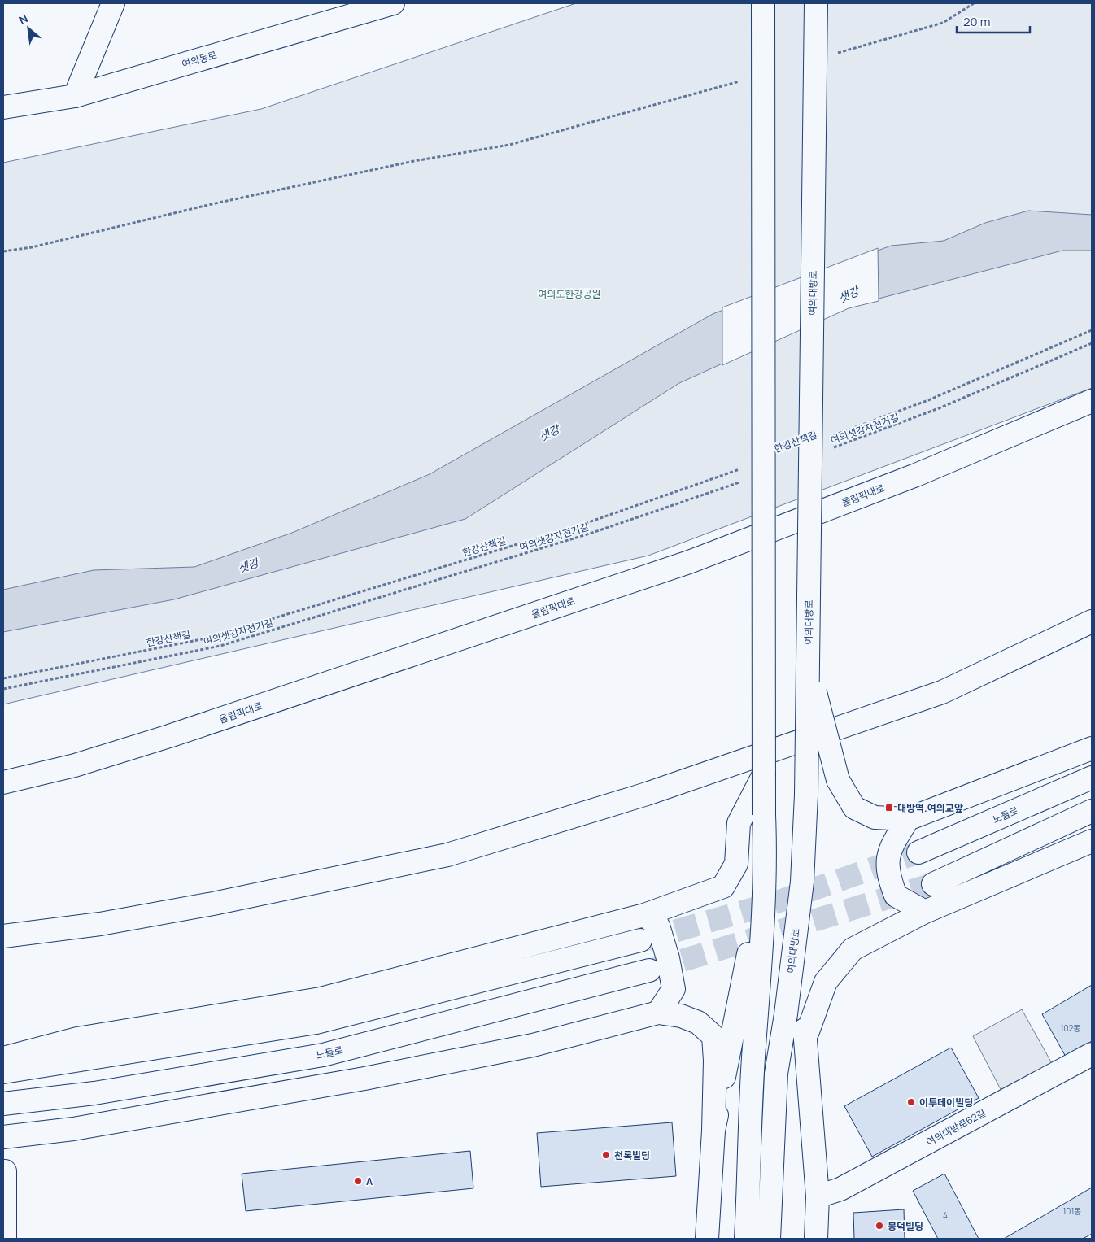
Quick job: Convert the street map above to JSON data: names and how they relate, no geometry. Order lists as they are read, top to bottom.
{
  "streets": {
    "main road": [
      "여의동로",
      "여의대방로",
      "올림픽대로",
      "노들로",
      "여의대방로62길"
    ],
    "path": ["여의샛강자전거길", "한강산책길"]
  },
  "water": ["샛강"],
  "parks": ["여의도한강공원"],
  "places": {
    "transit": ["대방역.여의교앞"],
    "other": [
      "이투데이빌딩",
      "천록빌딩",
      "A",
      "봉덕빌딩"
    ]
  },
  "house_numbers": ["102동", "101동", "4"],
  "scale_bar": "20 m",
  "north": "top left"
}
